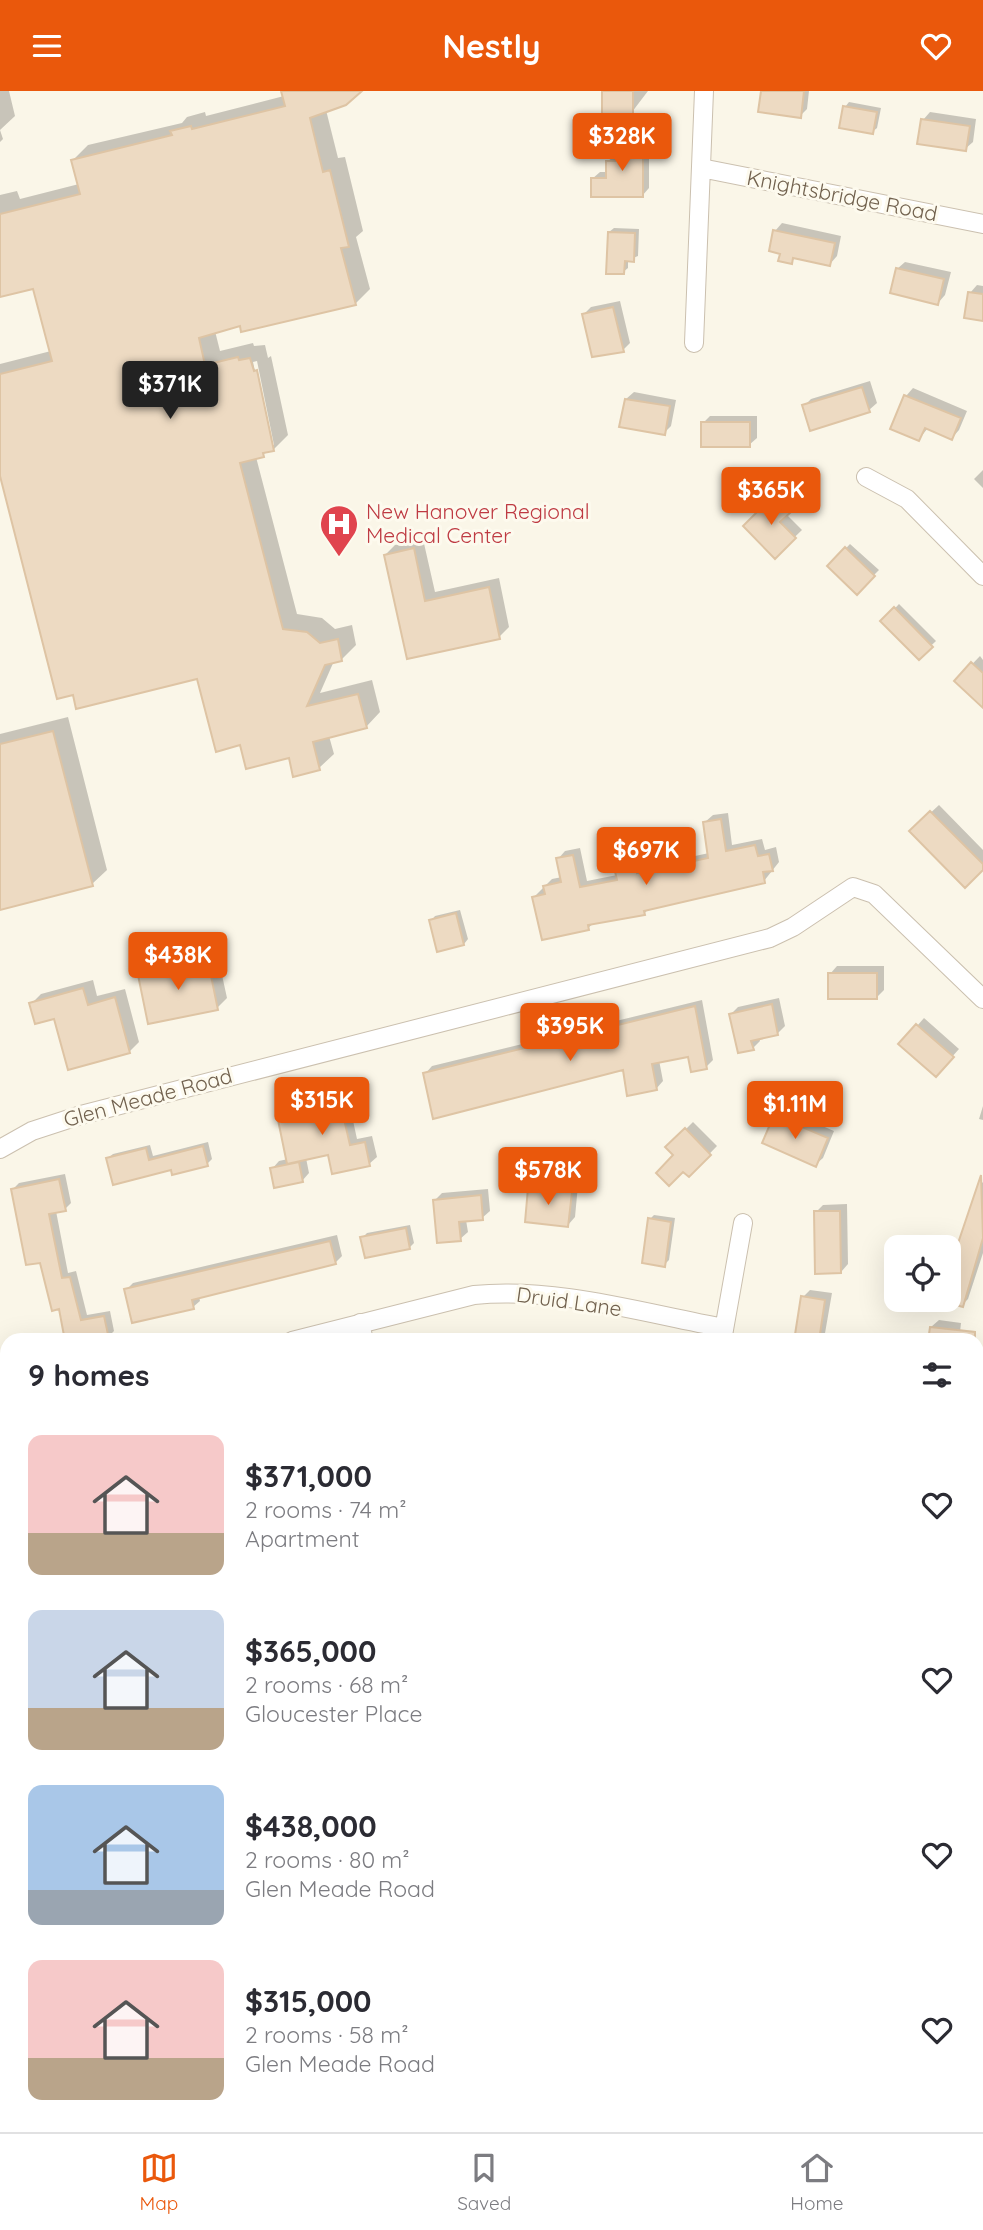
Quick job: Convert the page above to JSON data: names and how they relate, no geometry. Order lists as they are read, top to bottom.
{
  "streets": {
    "street": ["Knightsbridge Road", "Glen Meade Road", "Druid Lane"]
  },
  "places": {
    "hospital": ["New Hanover Regional Medical Center"]
  },
  "page": {
    "header": "Nestly",
    "price": [
      "$328K",
      "$371K",
      "$365K",
      "$697K",
      "$438K",
      "$395K",
      "$315K",
      "$1.11M",
      "$578K"
    ],
    "heading": "9 homes",
    "list": [
      {
        "name": "$371,000",
        "note": "2 rooms · 74 m² · Apartment"
      },
      {
        "name": "$365,000",
        "note": "2 rooms · 68 m² · Gloucester Place"
      },
      {
        "name": "$438,000",
        "note": "2 rooms · 80 m² · Glen Meade Road"
      },
      {
        "name": "$315,000",
        "note": "2 rooms · 58 m² · Glen Meade Road"
      }
    ],
    "tabs": ["Map", "Saved", "Home"]
  }
}
